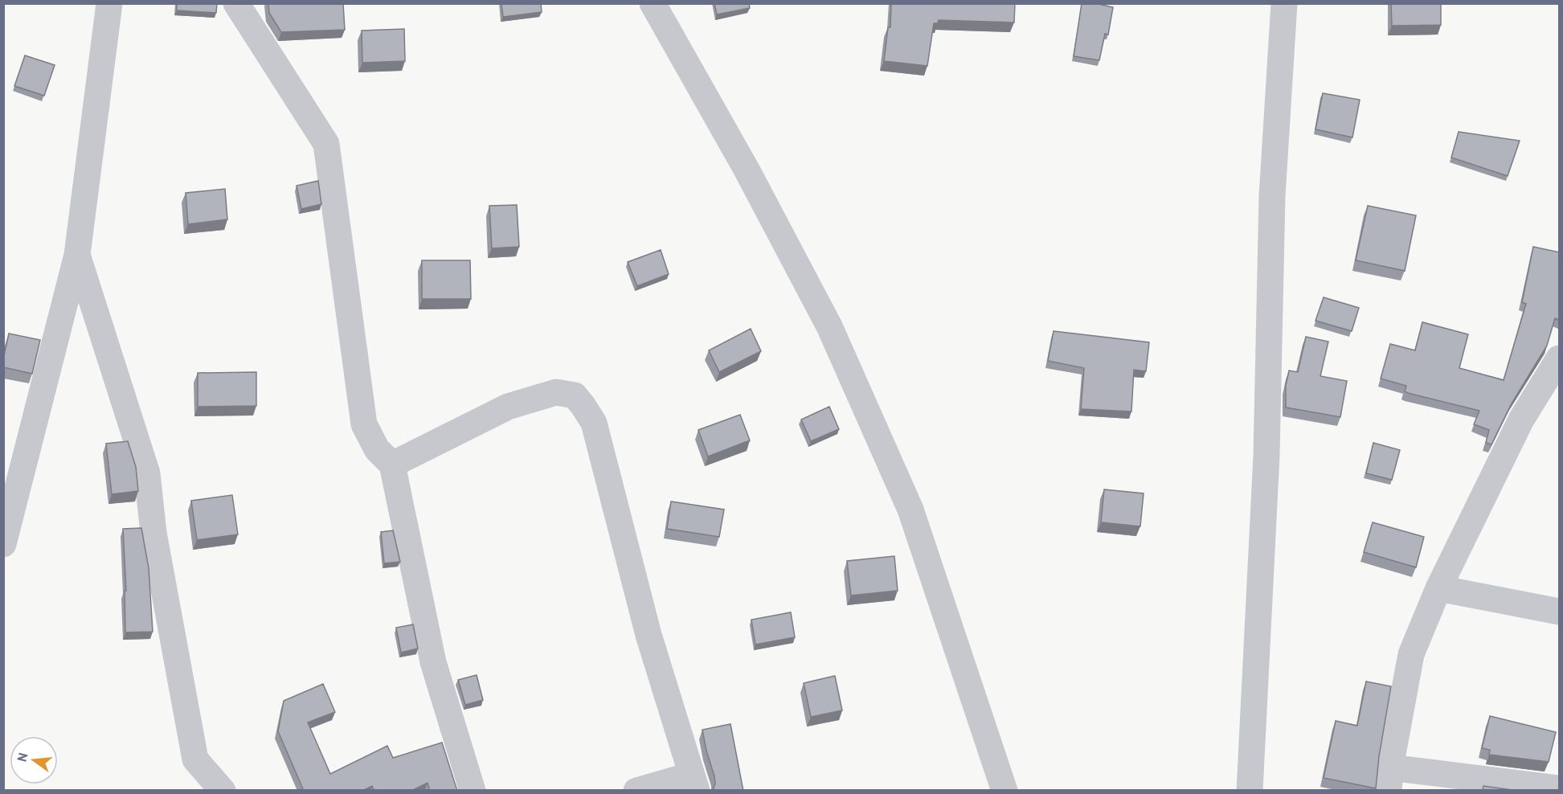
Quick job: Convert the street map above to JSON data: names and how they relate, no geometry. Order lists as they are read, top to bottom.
{
  "north": "left"
}
